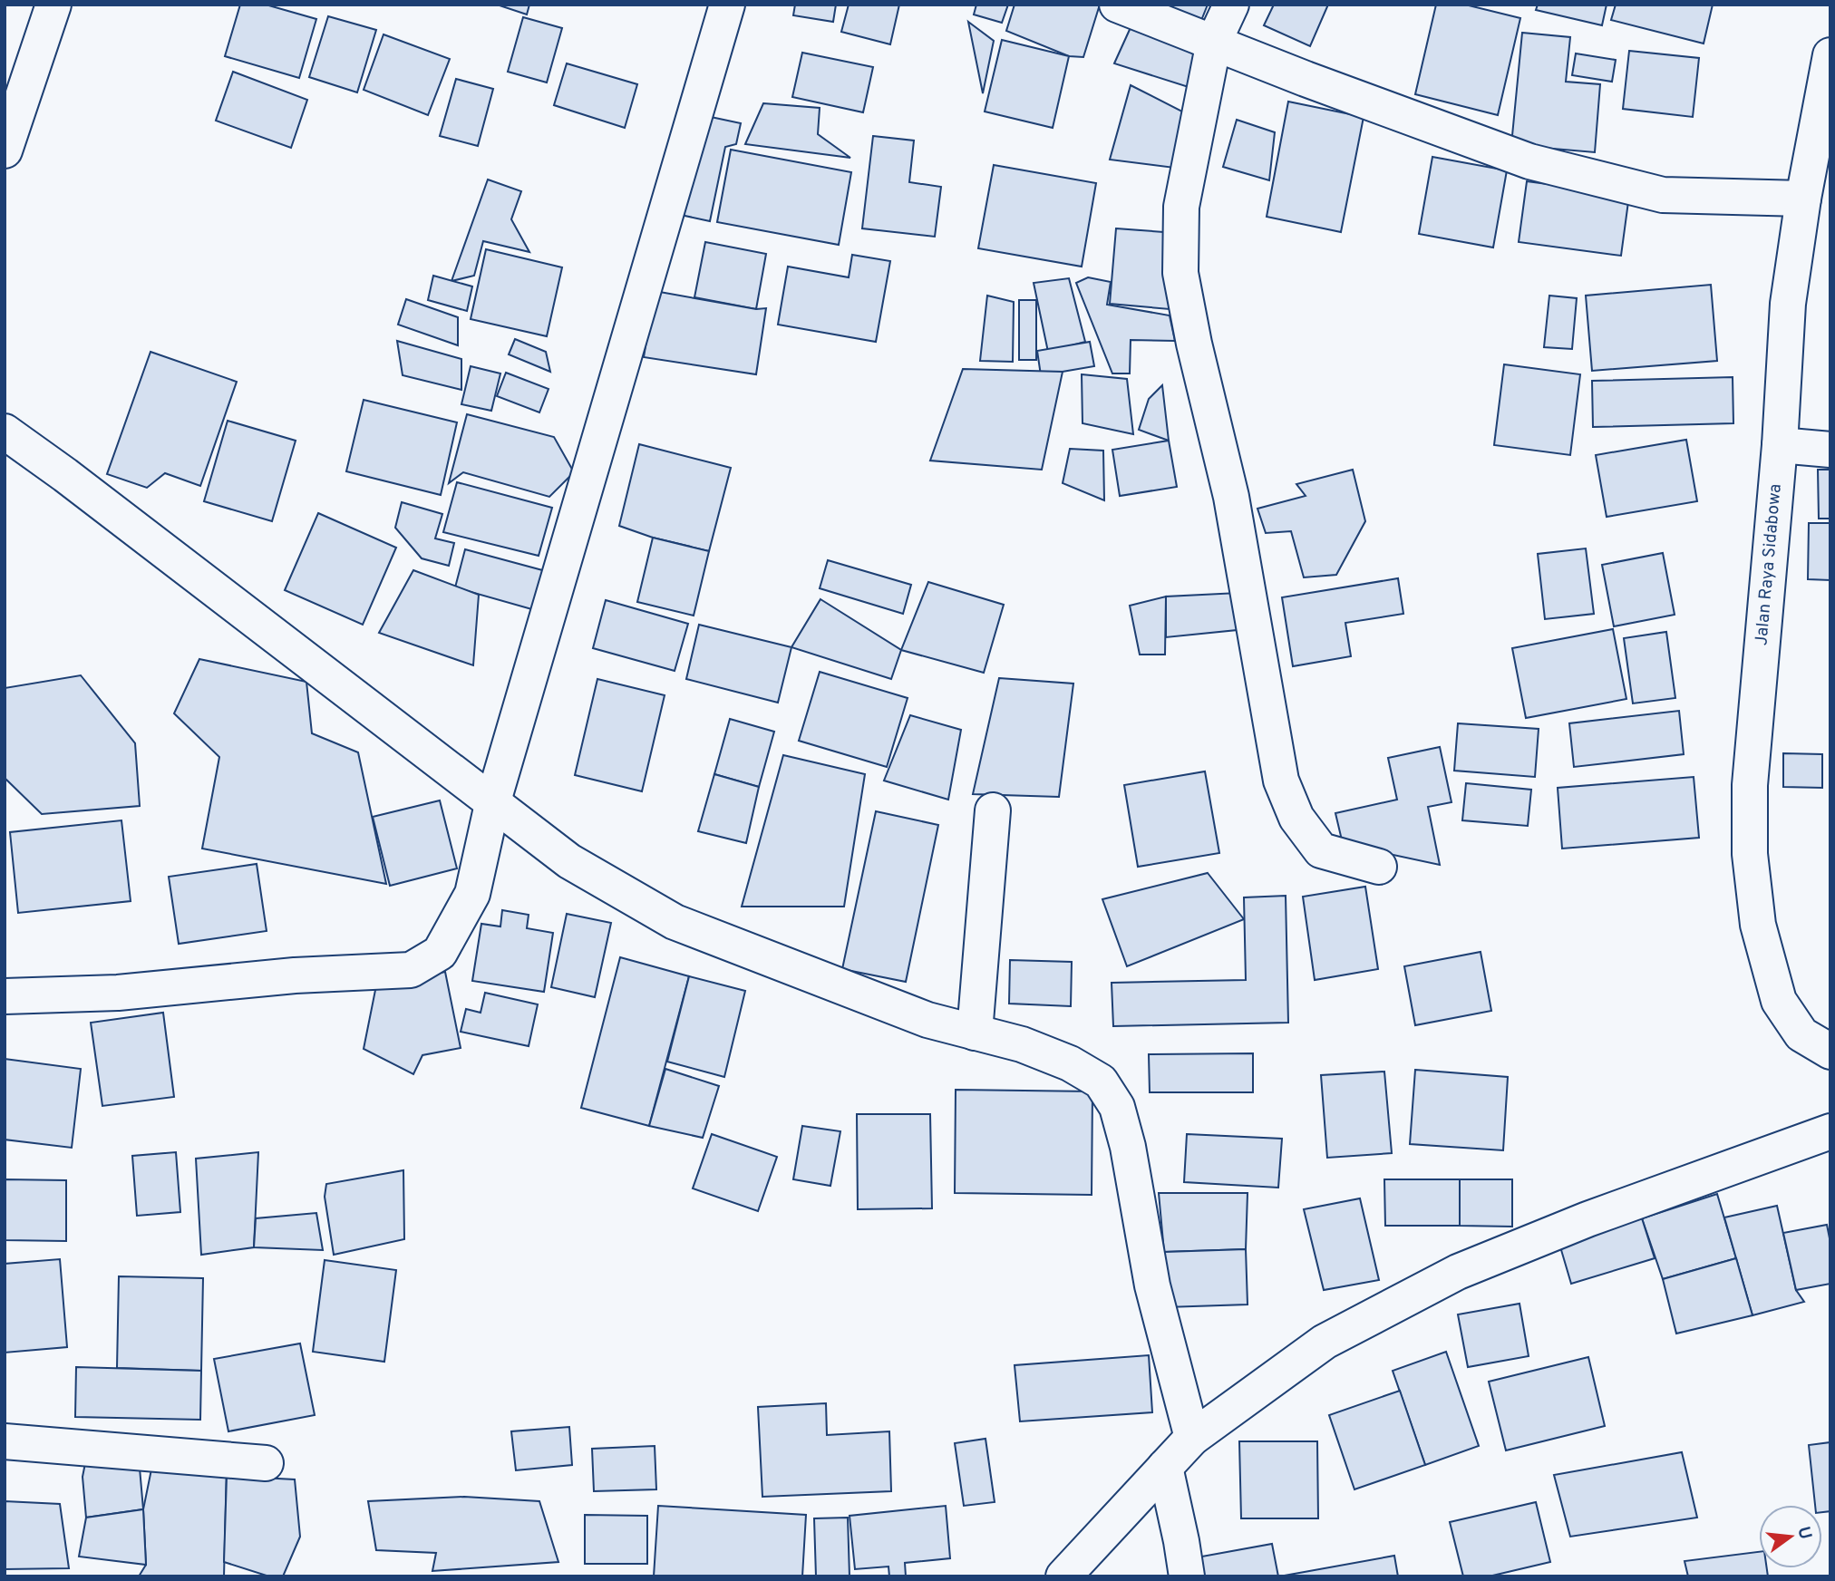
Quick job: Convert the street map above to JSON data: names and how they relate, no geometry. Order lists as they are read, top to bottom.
{
  "streets": {
    "main road": ["Jalan Raya Sidabowa"]
  },
  "north": "right"
}
